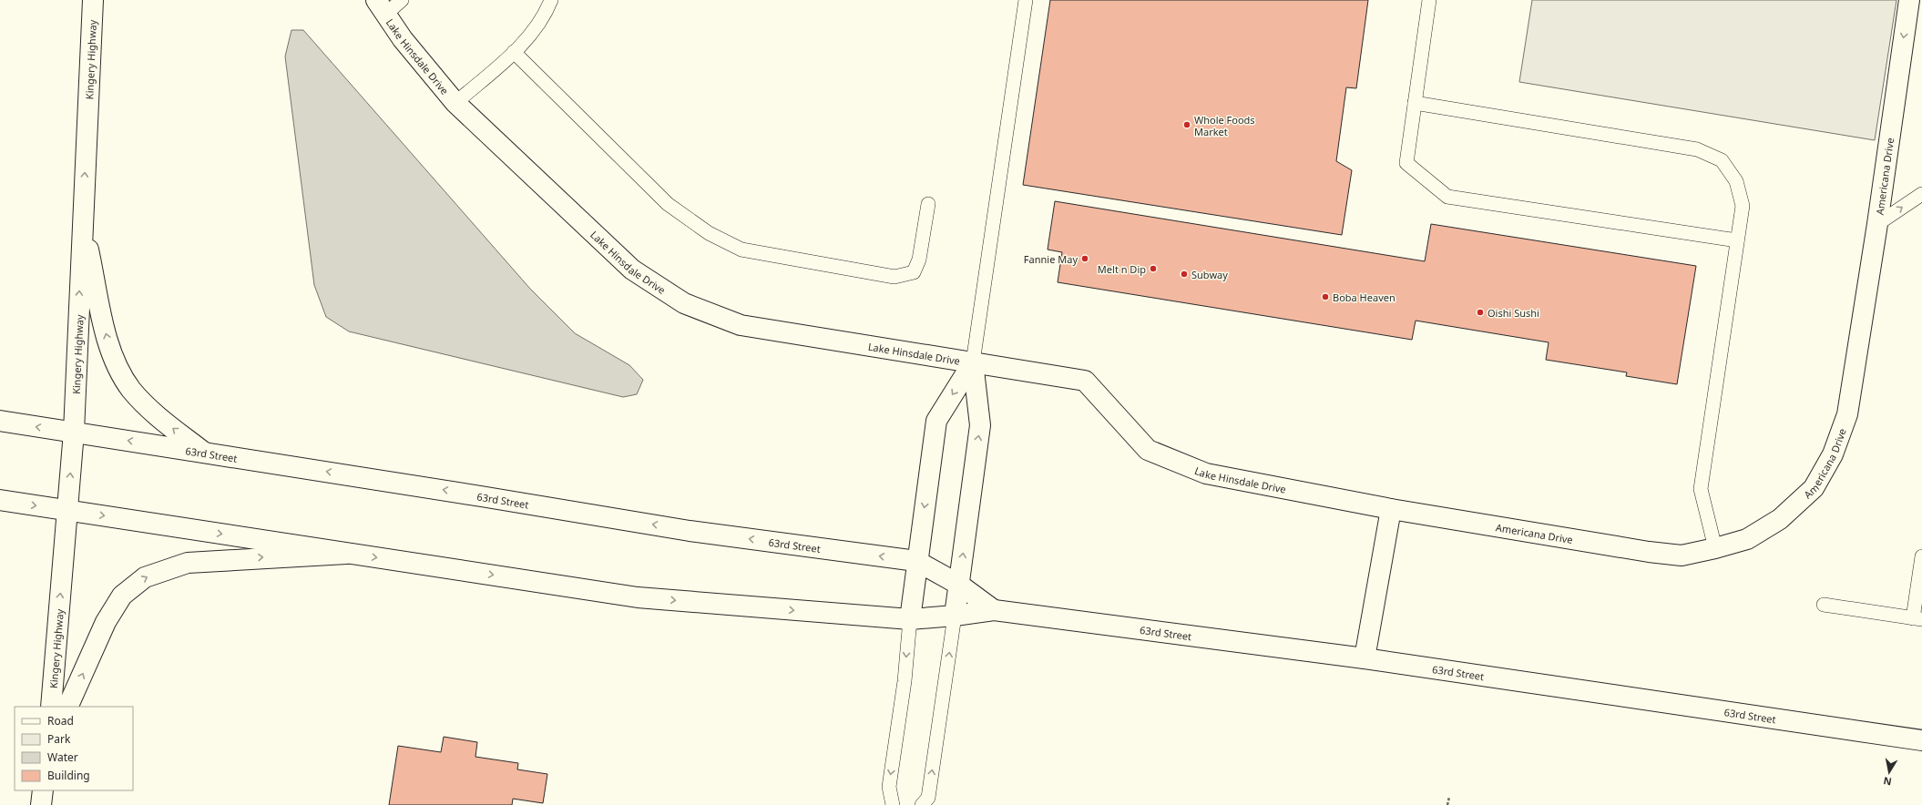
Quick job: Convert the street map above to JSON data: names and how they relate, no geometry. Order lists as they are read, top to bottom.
{
  "streets": {
    "main road": [
      "Lake Hinsdale Drive",
      "Kingery Highway",
      "Americana Drive",
      "63rd Street"
    ]
  },
  "crossings": [
    ["Lake Hinsdale Drive", "Americana Drive"],
    ["Lake Hinsdale Drive", "63rd Street"],
    ["Kingery Highway", "63rd Street"]
  ],
  "one_way": ["Kingery Highway"],
  "places": [
    "Whole Foods Market",
    "Fannie May",
    "Melt n Dip",
    "Subway",
    "Boba Heaven",
    "Oishi Sushi"
  ],
  "legend": [
    "Road",
    "Park",
    "Water",
    "Building"
  ],
  "north": "bottom"
}
